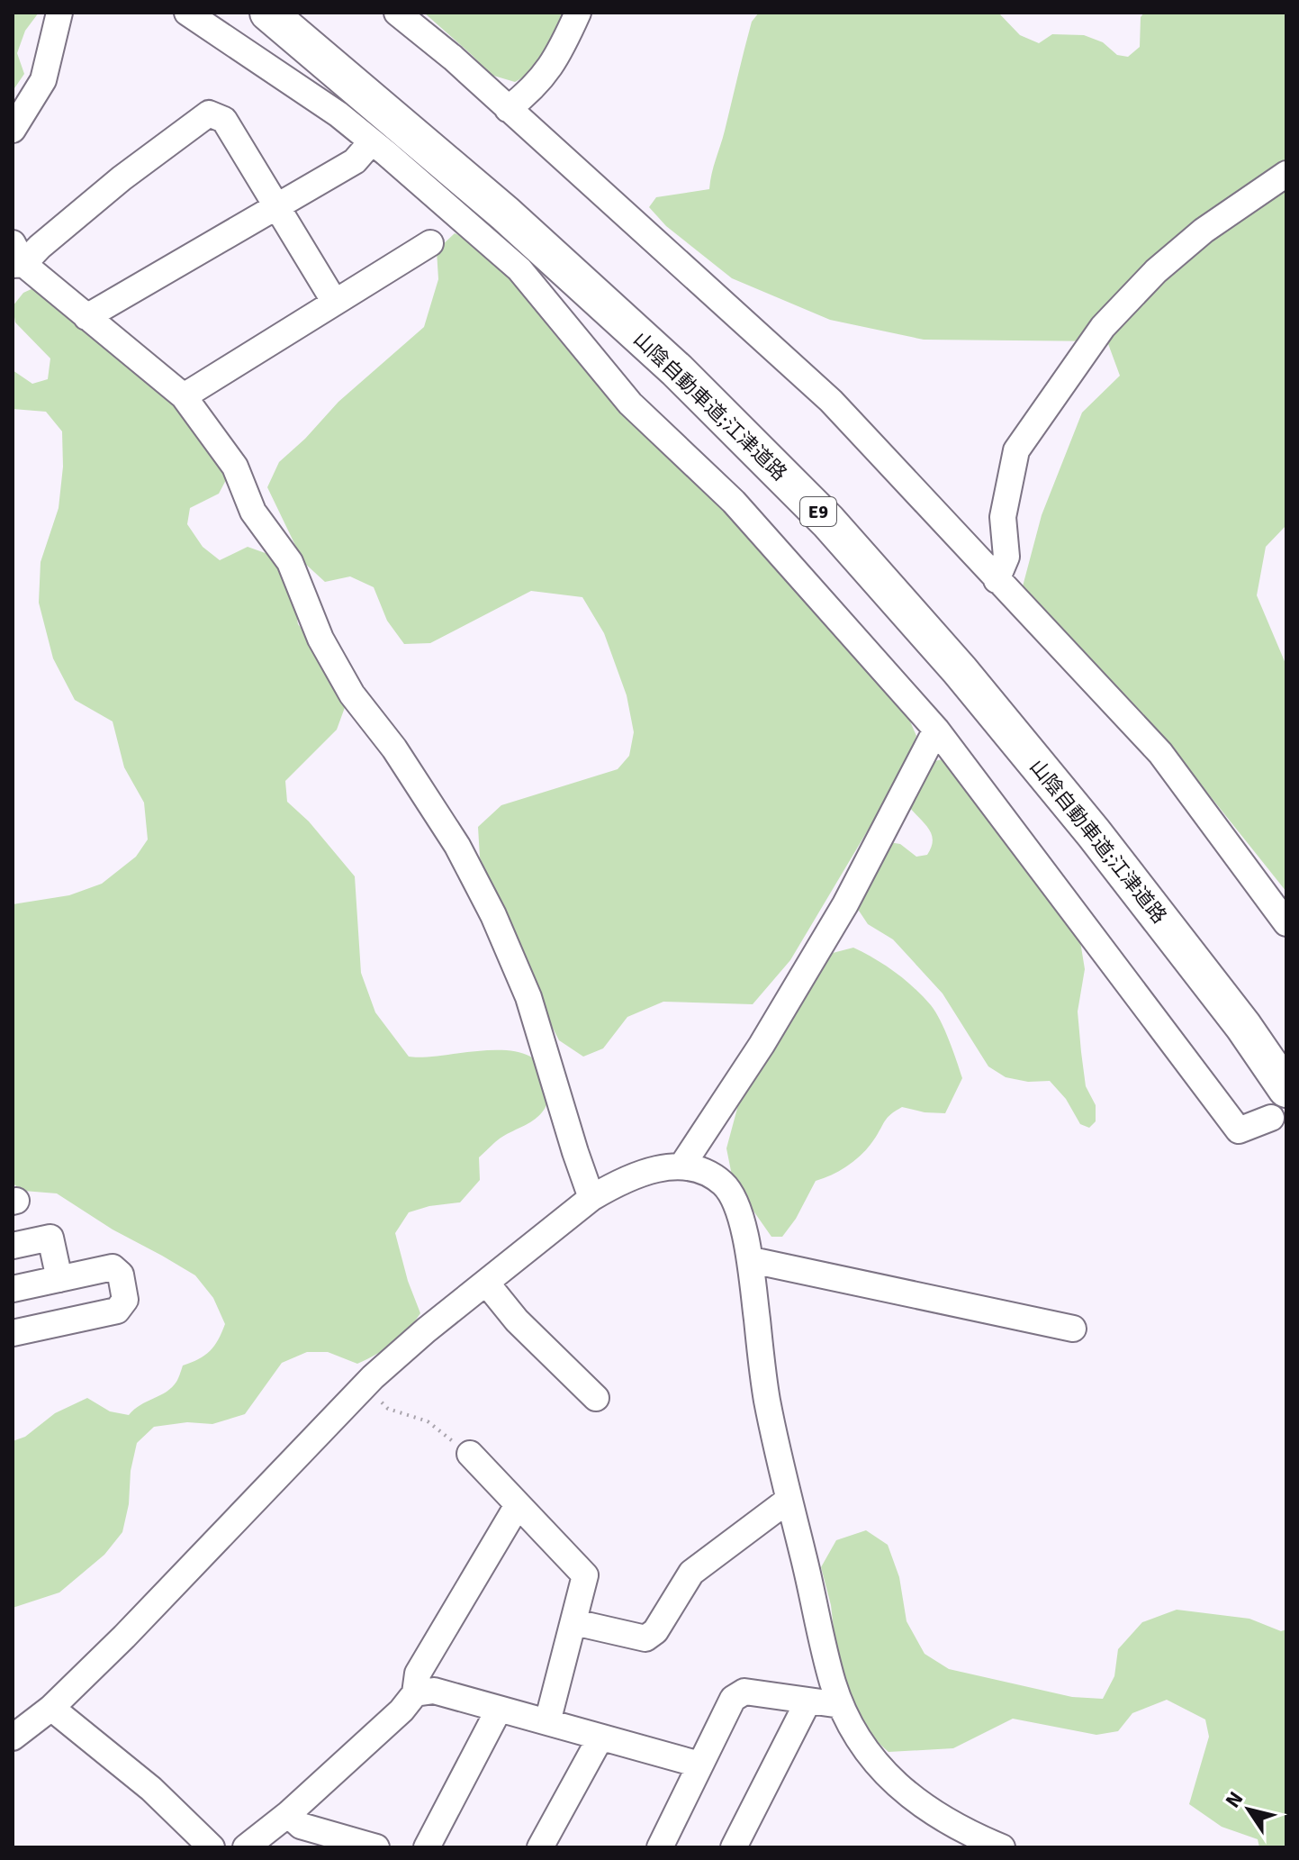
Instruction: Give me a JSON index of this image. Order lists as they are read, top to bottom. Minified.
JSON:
{"streets":{"highway":["山陰自動車道;江津道路","E9"]},"north":"top left"}
